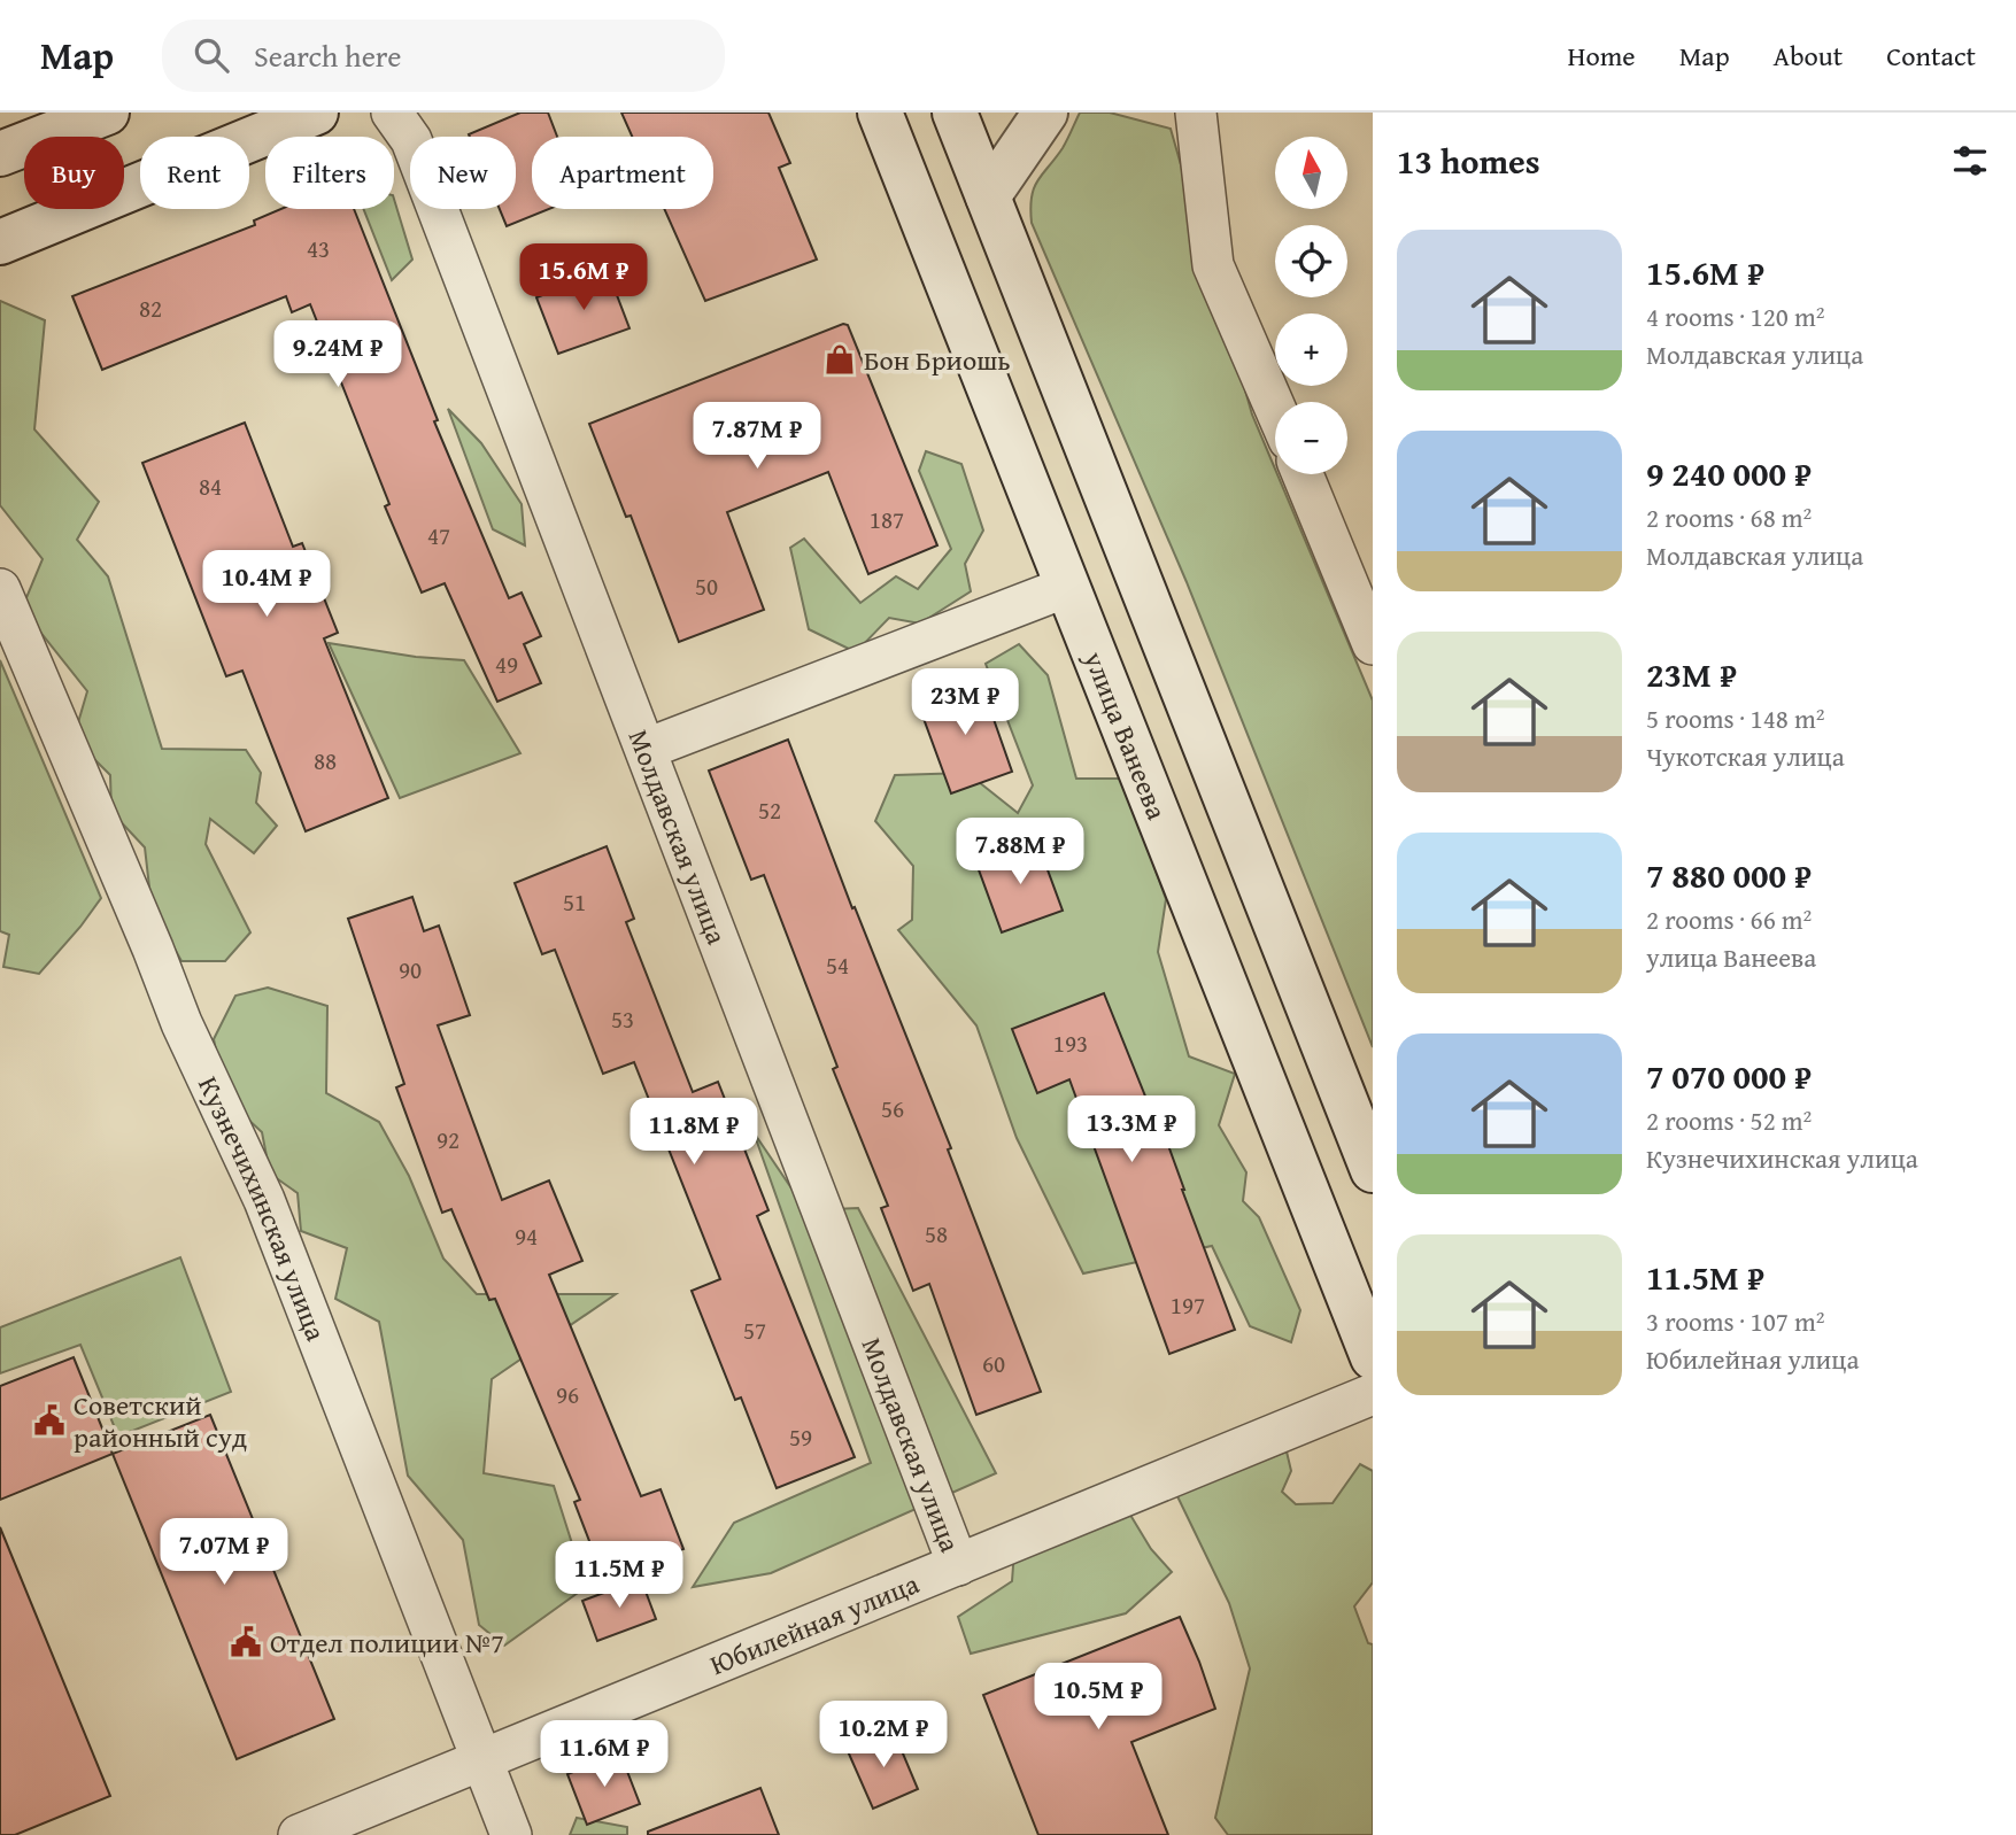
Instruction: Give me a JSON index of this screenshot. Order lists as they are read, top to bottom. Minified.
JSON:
{"streets":{"main road":["улица Ванеева"],"street":["Молдавская улица","Кузнечихинская улица","Юбилейная улица"]},"crossings":[["Молдавская улица","Юбилейная улица"],["Кузнечихинская улица","Юбилейная улица"]],"places":{"shop":["Бон Бриошь"],"public building":["Советский районный суд","Отдел полиции №7"]},"house_numbers":["43","82","84","187","47","50","49","88","52","51","54","90","53","193","56","92","58","94","197","57","60","96","59"],"north":"top","page":{"header":"Map","search":"Search here","nav":["Home","Map","About","Contact"],"heading":"13 homes","map_buttons":["+","−"],"chip":["Buy","Rent","Filters","New","Apartment"],"list":[{"name":"15.6M ₽","note":"4 rooms · 120 m² · Молдавская улица"},{"name":"9 240 000 ₽","note":"2 rooms · 68 m² · Молдавская улица"},{"name":"23M ₽","note":"5 rooms · 148 m² · Чукотская улица"},{"name":"7 880 000 ₽","note":"2 rooms · 66 m² · улица Ванеева"},{"name":"7 070 000 ₽","note":"2 rooms · 52 m² · Кузнечихинская улица"},{"name":"11.5M ₽","note":"3 rooms · 107 m² · Юбилейная улица"}],"price":["15.6M ₽","9.24M ₽","7.87M ₽","10.4M ₽","23M ₽","7.88M ₽","13.3M ₽","11.8M ₽","7.07M ₽","11.5M ₽","10.5M ₽","10.2M ₽","11.6M ₽"]}}
